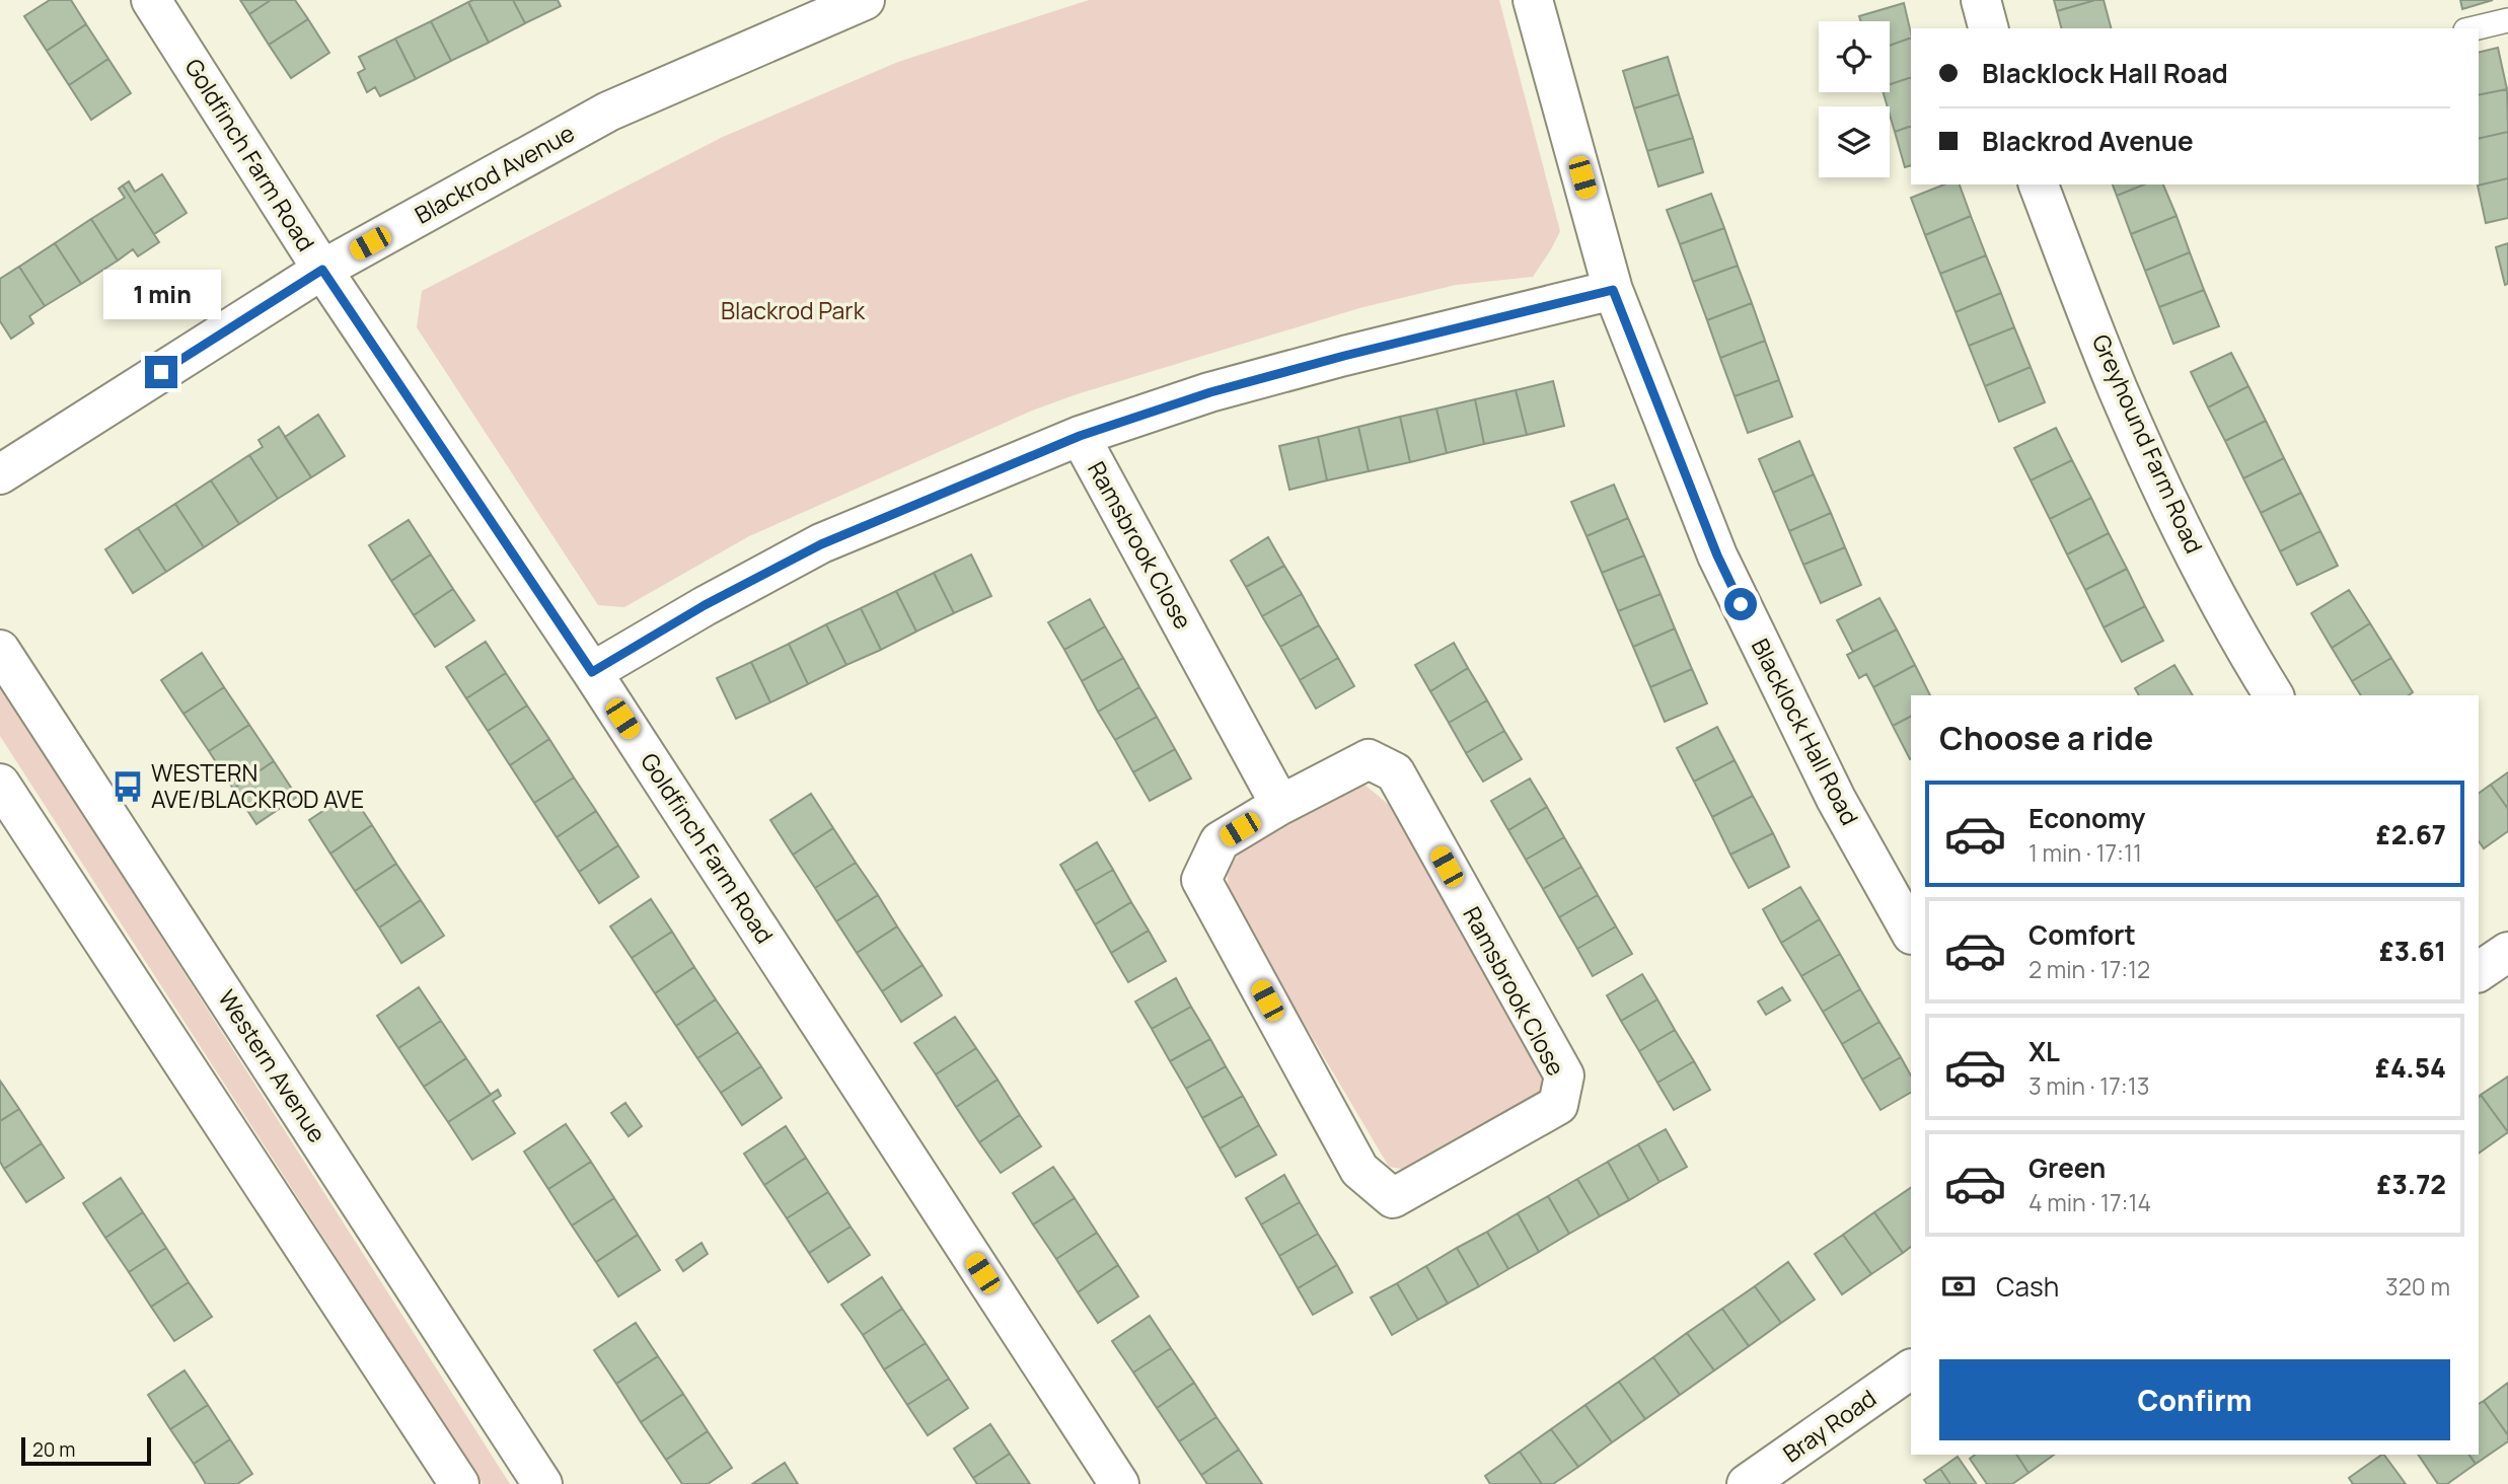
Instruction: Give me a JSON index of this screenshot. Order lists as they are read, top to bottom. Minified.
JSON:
{"streets":{"street":["Goldfinch Farm Road","Blackrod Avenue","Greyhound Farm Road","Ramsbrook Close","Blacklock Hall Road","Western Avenue","Bray Road"]},"crossings":[["Goldfinch Farm Road","Blackrod Avenue"]],"parks":["Blackrod Park"],"places":{"bus stop":["WESTERN AVE/BLACKROD AVE"]},"scale_bar":"20 m","page":{"banner":["Blacklock Hall Road","Blackrod Avenue"],"bubble":"1 min","heading":"Choose a ride","list":[{"name":"Economy","note":"1 min · 17:11","value":"£2.67"},{"name":"Comfort","note":"2 min · 17:12","value":"£3.61"},{"name":"XL","note":"3 min · 17:13","value":"£4.54"},{"name":"Green","note":"4 min · 17:14","value":"£3.72"}],"pay":["Cash","320 m"],"buttons":"Confirm","scale":"20 m"}}
